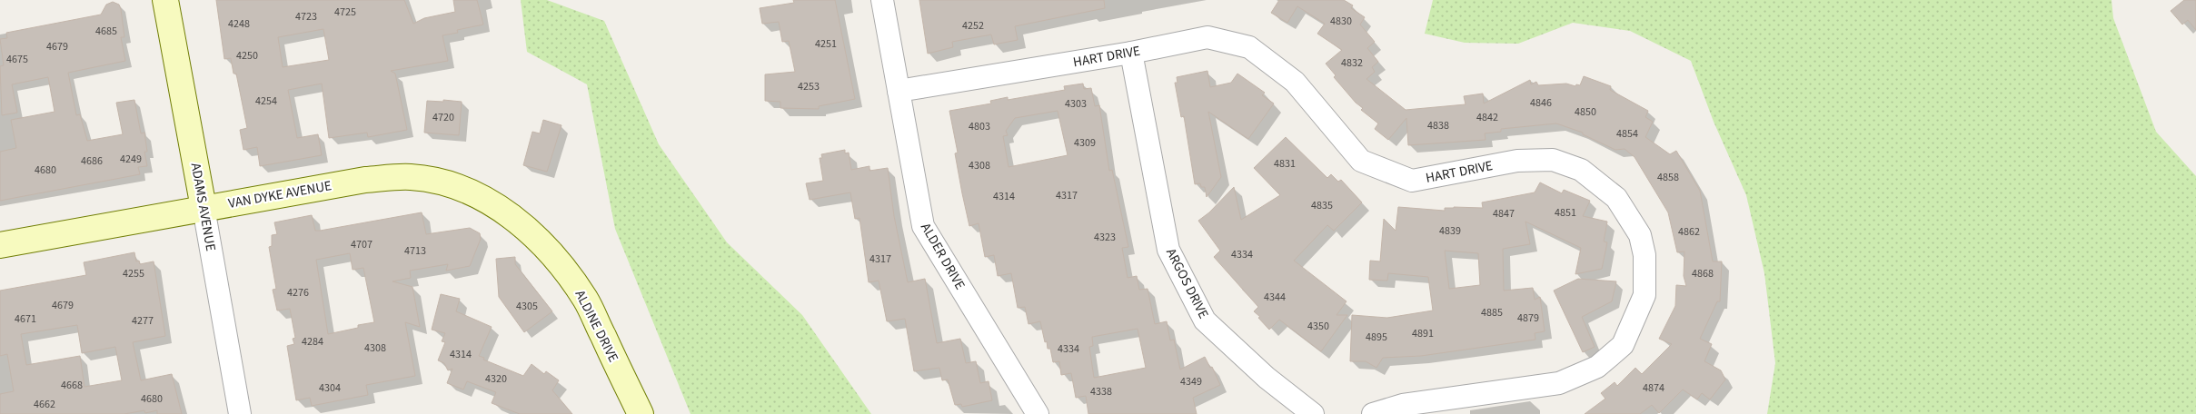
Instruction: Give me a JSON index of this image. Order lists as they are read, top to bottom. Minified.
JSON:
{"streets":{"main road":["VAN DYKE AVENUE","ADAMS AVENUE","ALDINE DRIVE"],"street":["HART DRIVE","ALDER DRIVE","ARGOS DRIVE"]},"crossings":[["HART DRIVE","ALDER DRIVE"],["HART DRIVE","ARGOS DRIVE"],["VAN DYKE AVENUE","ADAMS AVENUE"],["VAN DYKE AVENUE","ALDINE DRIVE"]],"house_numbers":["4725","4723","4830","4248","4252","4685","4251","4679","4250","4675","4832","4253","4254","4846","4303","4850","4720","4842","4838","4803","4854","4309","4249","4686","4831","4308","4680","4858","4317","4314","4835","4851","4847","4839","4862","4323","4707","4713","4334","4317","4255","4868","4276","4344","4679","4305","4885","4879","4671","4277","4350","4891","4895","4284","4308","4334","4314","4320","4349","4668","4304","4874","4338","4680","4662"]}
